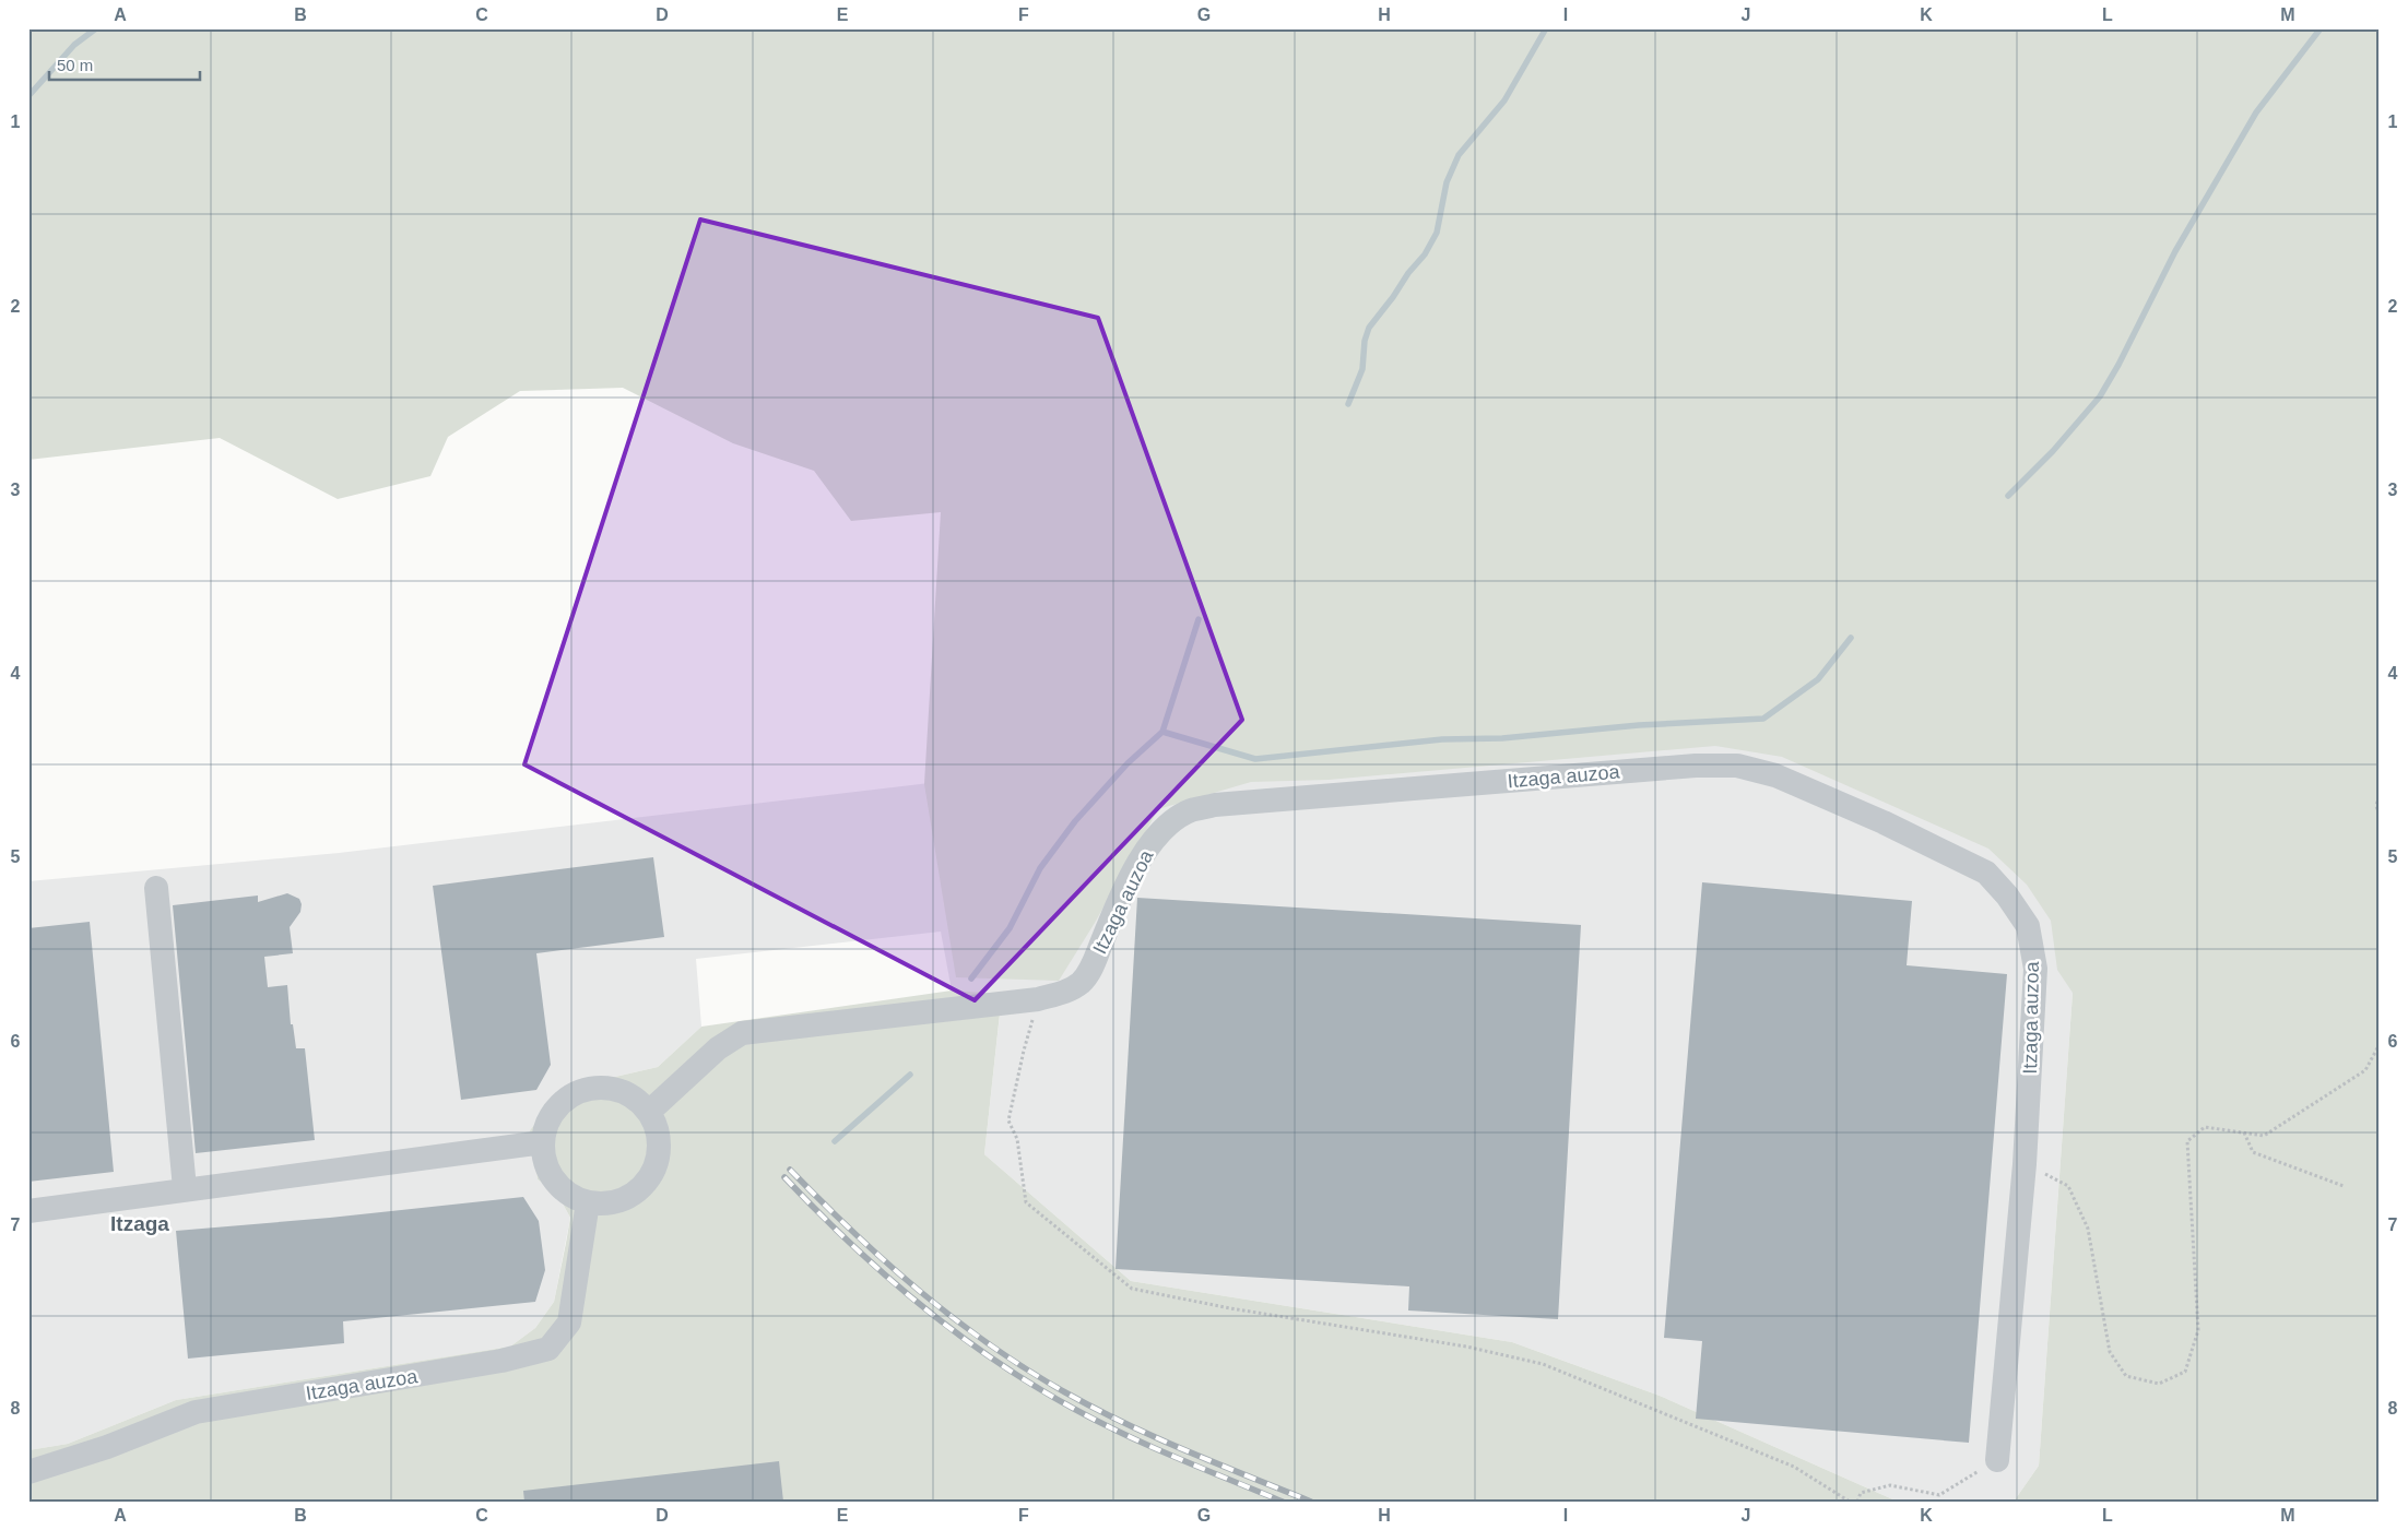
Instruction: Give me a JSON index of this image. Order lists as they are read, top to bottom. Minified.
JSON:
{"streets":{"street":["Itzaga auzoa"]},"districts":["Itzaga"],"scale_bar":"50 m","grid":{"columns":["A","B","C","D","E","F","G","H","I","J","K","L","M"],"rows":["1","2","3","4","5","6","7","8"]}}
